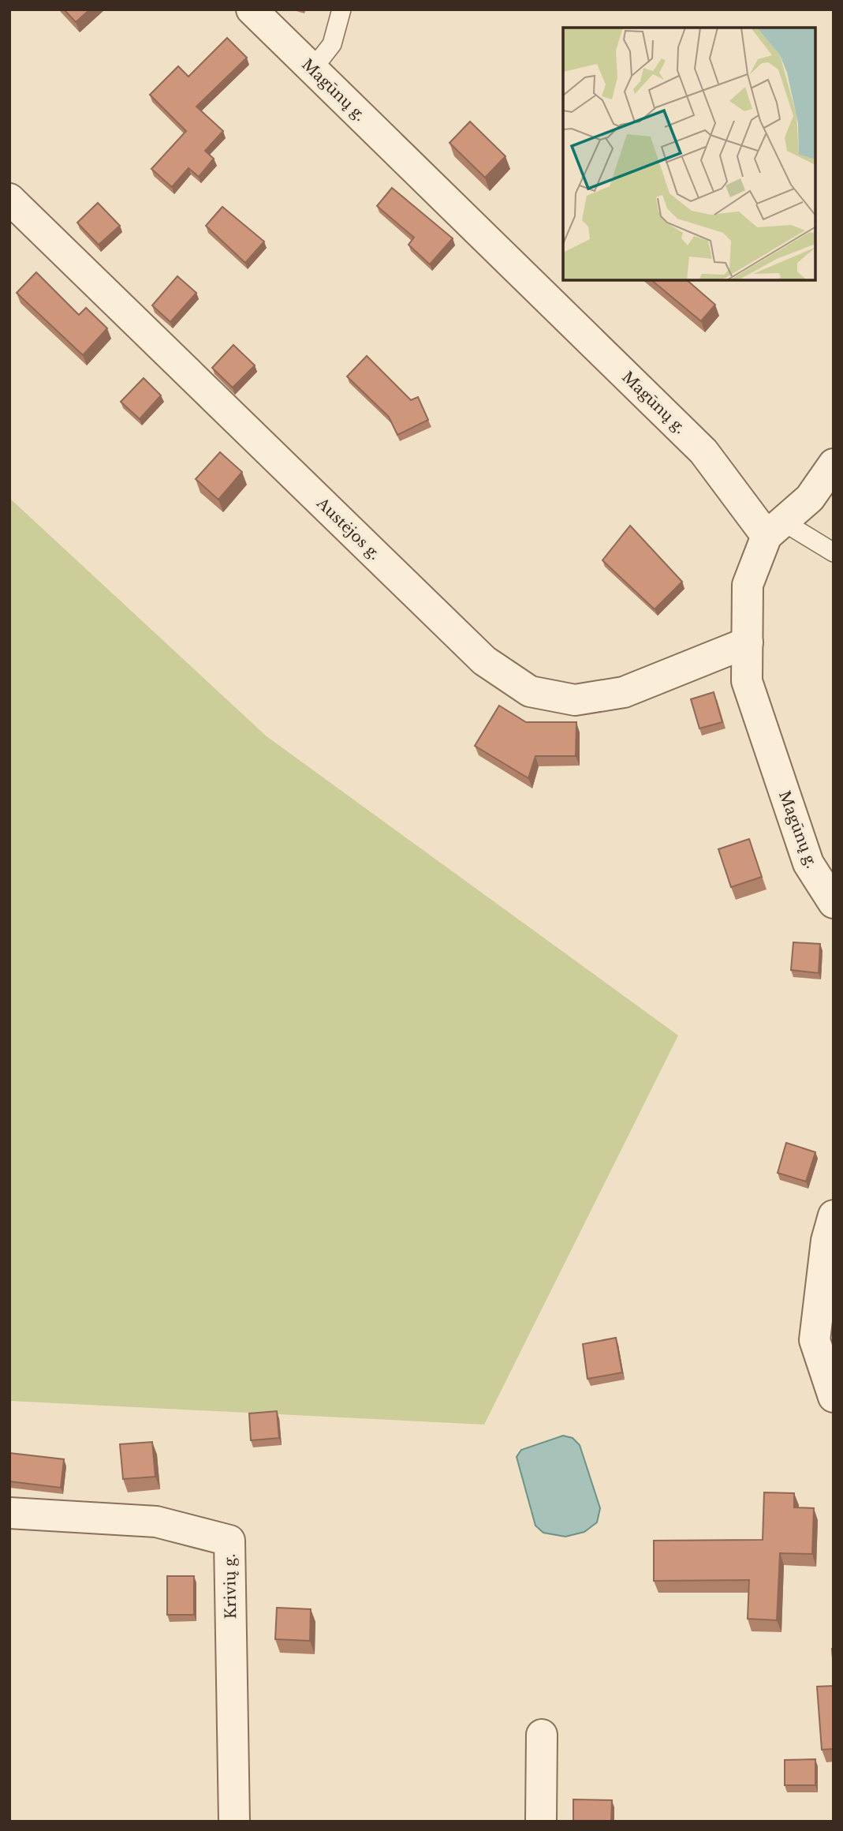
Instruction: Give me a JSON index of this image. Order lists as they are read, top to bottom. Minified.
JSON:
{"streets":{"street":["Magūnų g.","Austėjos g.","Krivių g."]},"crossings":[["Magūnų g.","Austėjos g."]]}
